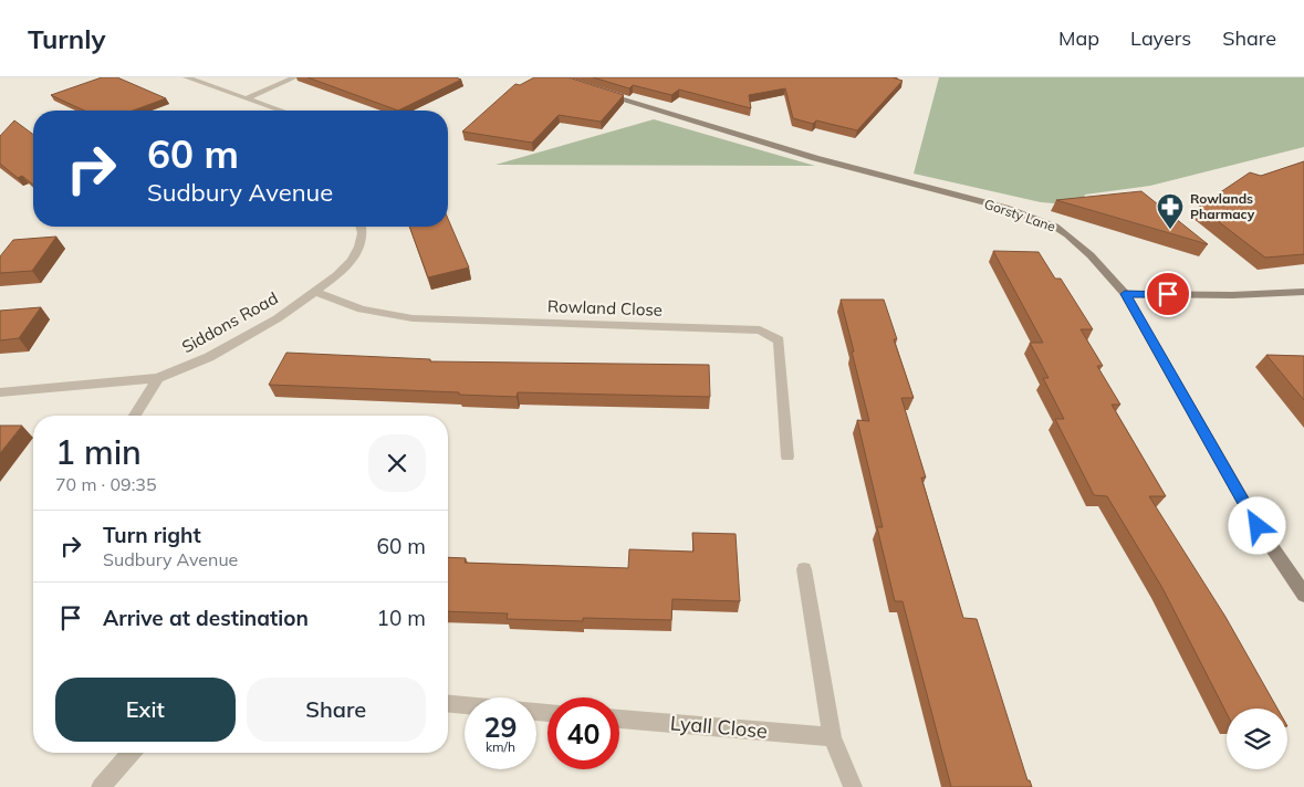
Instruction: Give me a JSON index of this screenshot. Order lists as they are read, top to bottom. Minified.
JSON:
{"streets":{"street":["Gorsty Lane","Rowland Close","Siddons Road","Lyall Close"]},"crossings":[["Rowland Close","Siddons Road"]],"places":{"pharmacy":["Rowlands Pharmacy"]},"page":{"header":"Turnly","nav":["Map","Layers","Share"],"turn":["60 m","Sudbury Avenue"],"heading":["1 min","70 m · 09:35"],"list":[{"name":"Turn right","note":"Sudbury Avenue","value":"60 m"},{"name":"Arrive at destination","value":"10 m"}],"buttons":["Exit","Share"],"speed":"29 km/h","limit":"40"}}
